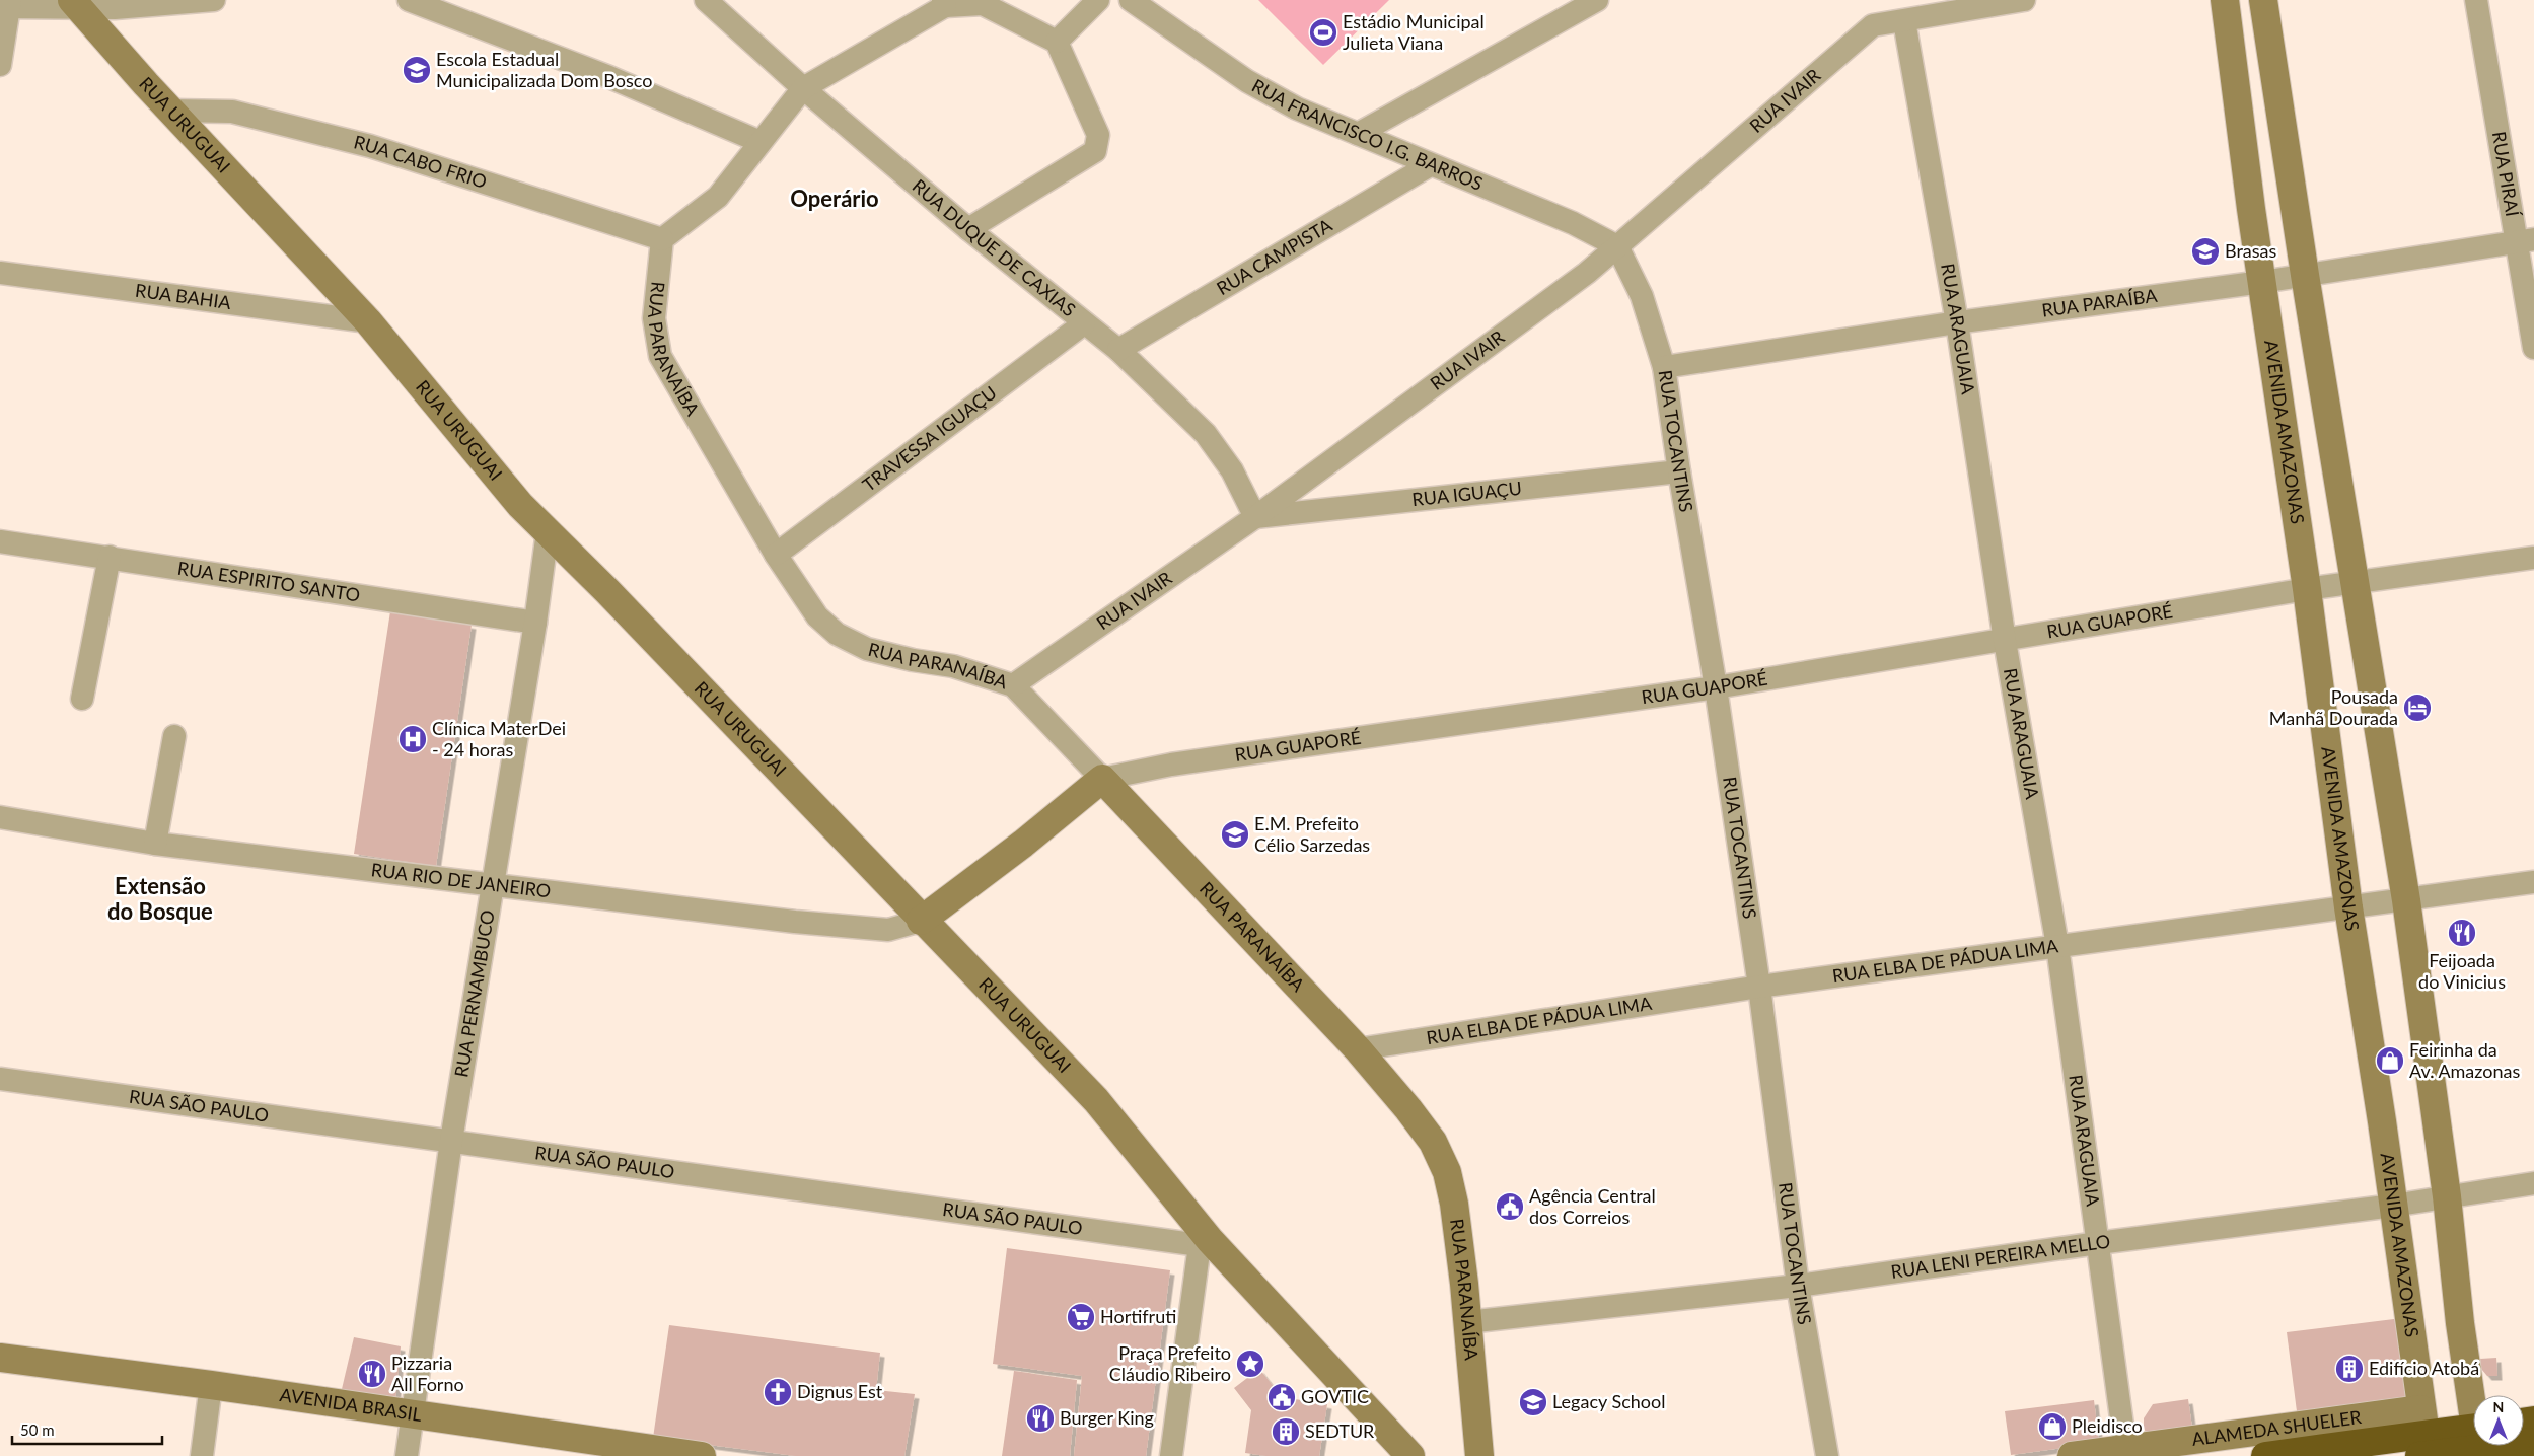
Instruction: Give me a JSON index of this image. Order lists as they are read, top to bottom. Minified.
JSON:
{"streets":{"street":["RUA IVAIR","RUA URUGUAI","RUA FRANCISCO I.G. BARROS","RUA CABO FRIO","RUA PIRAÍ","RUA DUQUE DE CAXIAS","RUA CAMPISTA","RUA BAHIA","RUA PARAÍBA","RUA ARAGUAIA","RUA PARANAÍBA","AVENIDA AMAZONAS","TRAVESSA IGUAÇU","RUA TOCANTINS","RUA IGUAÇU","RUA ESPIRITO SANTO","RUA GUAPORÉ","RUA RIO DE JANEIRO","RUA ELBA DE PÁDUA LIMA","RUA PERNAMBUCO","RUA SÃO PAULO","RUA LENI PEREIRA MELLO","AVENIDA BRASIL","ALAMEDA SHUELER"]},"crossings":[["RUA IVAIR","RUA FRANCISCO I.G. BARROS"],["RUA IVAIR","RUA DUQUE DE CAXIAS"],["RUA IVAIR","RUA ARAGUAIA"],["RUA IVAIR","RUA PARANAÍBA"],["RUA IVAIR","RUA TOCANTINS"],["RUA IVAIR","RUA IGUAÇU"],["RUA URUGUAI","RUA CABO FRIO"],["RUA URUGUAI","RUA BAHIA"],["RUA URUGUAI","RUA GUAPORÉ"],["RUA URUGUAI","RUA RIO DE JANEIRO"],["RUA URUGUAI","RUA PERNAMBUCO"],["RUA URUGUAI","RUA SÃO PAULO"],["RUA FRANCISCO I.G. BARROS","RUA CAMPISTA"],["RUA FRANCISCO I.G. BARROS","RUA TOCANTINS"],["RUA CABO FRIO","RUA PARANAÍBA"],["RUA PIRAÍ","RUA PARAÍBA"],["RUA DUQUE DE CAXIAS","RUA CAMPISTA"],["RUA DUQUE DE CAXIAS","TRAVESSA IGUAÇU"],["RUA DUQUE DE CAXIAS","RUA IGUAÇU"],["RUA PARAÍBA","RUA ARAGUAIA"],["RUA PARAÍBA","AVENIDA AMAZONAS"],["RUA PARAÍBA","RUA TOCANTINS"],["RUA ARAGUAIA","RUA GUAPORÉ"],["RUA ARAGUAIA","RUA ELBA DE PÁDUA LIMA"],["RUA ARAGUAIA","RUA LENI PEREIRA MELLO"],["RUA ARAGUAIA","ALAMEDA SHUELER"],["RUA PARANAÍBA","TRAVESSA IGUAÇU"],["RUA PARANAÍBA","RUA GUAPORÉ"],["RUA PARANAÍBA","RUA ELBA DE PÁDUA LIMA"],["RUA PARANAÍBA","RUA LENI PEREIRA MELLO"],["AVENIDA AMAZONAS","RUA GUAPORÉ"],["AVENIDA AMAZONAS","RUA ELBA DE PÁDUA LIMA"],["AVENIDA AMAZONAS","RUA LENI PEREIRA MELLO"],["AVENIDA AMAZONAS","ALAMEDA SHUELER"],["RUA TOCANTINS","RUA IGUAÇU"],["RUA TOCANTINS","RUA GUAPORÉ"],["RUA TOCANTINS","RUA ELBA DE PÁDUA LIMA"],["RUA TOCANTINS","RUA LENI PEREIRA MELLO"],["RUA ESPIRITO SANTO","RUA PERNAMBUCO"],["RUA GUAPORÉ","RUA RIO DE JANEIRO"],["RUA RIO DE JANEIRO","RUA PERNAMBUCO"],["RUA PERNAMBUCO","RUA SÃO PAULO"],["RUA PERNAMBUCO","AVENIDA BRASIL"]],"districts":["Operário","Extensão do Bosque"],"places":{"sports":["Estádio Municipal Julieta Viana"],"school or university":["Escola Estadual Municipalizada Dom Bosco","Brasas","E.M. Prefeito Célio Sarzedas","Legacy School"],"hotel":["Pousada Manhã Dourada"],"hospital":["Clínica MaterDei - 24 horas"],"restaurant":["Feijoada do Vinicius","Pizzaria All Forno","Burger King"],"shop":["Feirinha da Av. Amazonas","Pleidisco"],"public building":["Agência Central dos Correios","GOVTIC"],"supermarket":["Hortifruti"],"place":["Praça Prefeito Cláudio Ribeiro"],"building":["Edifício Atobá","SEDTUR"],"church":["Dignus Est"]},"scale_bar":"50 m","north":"top"}
